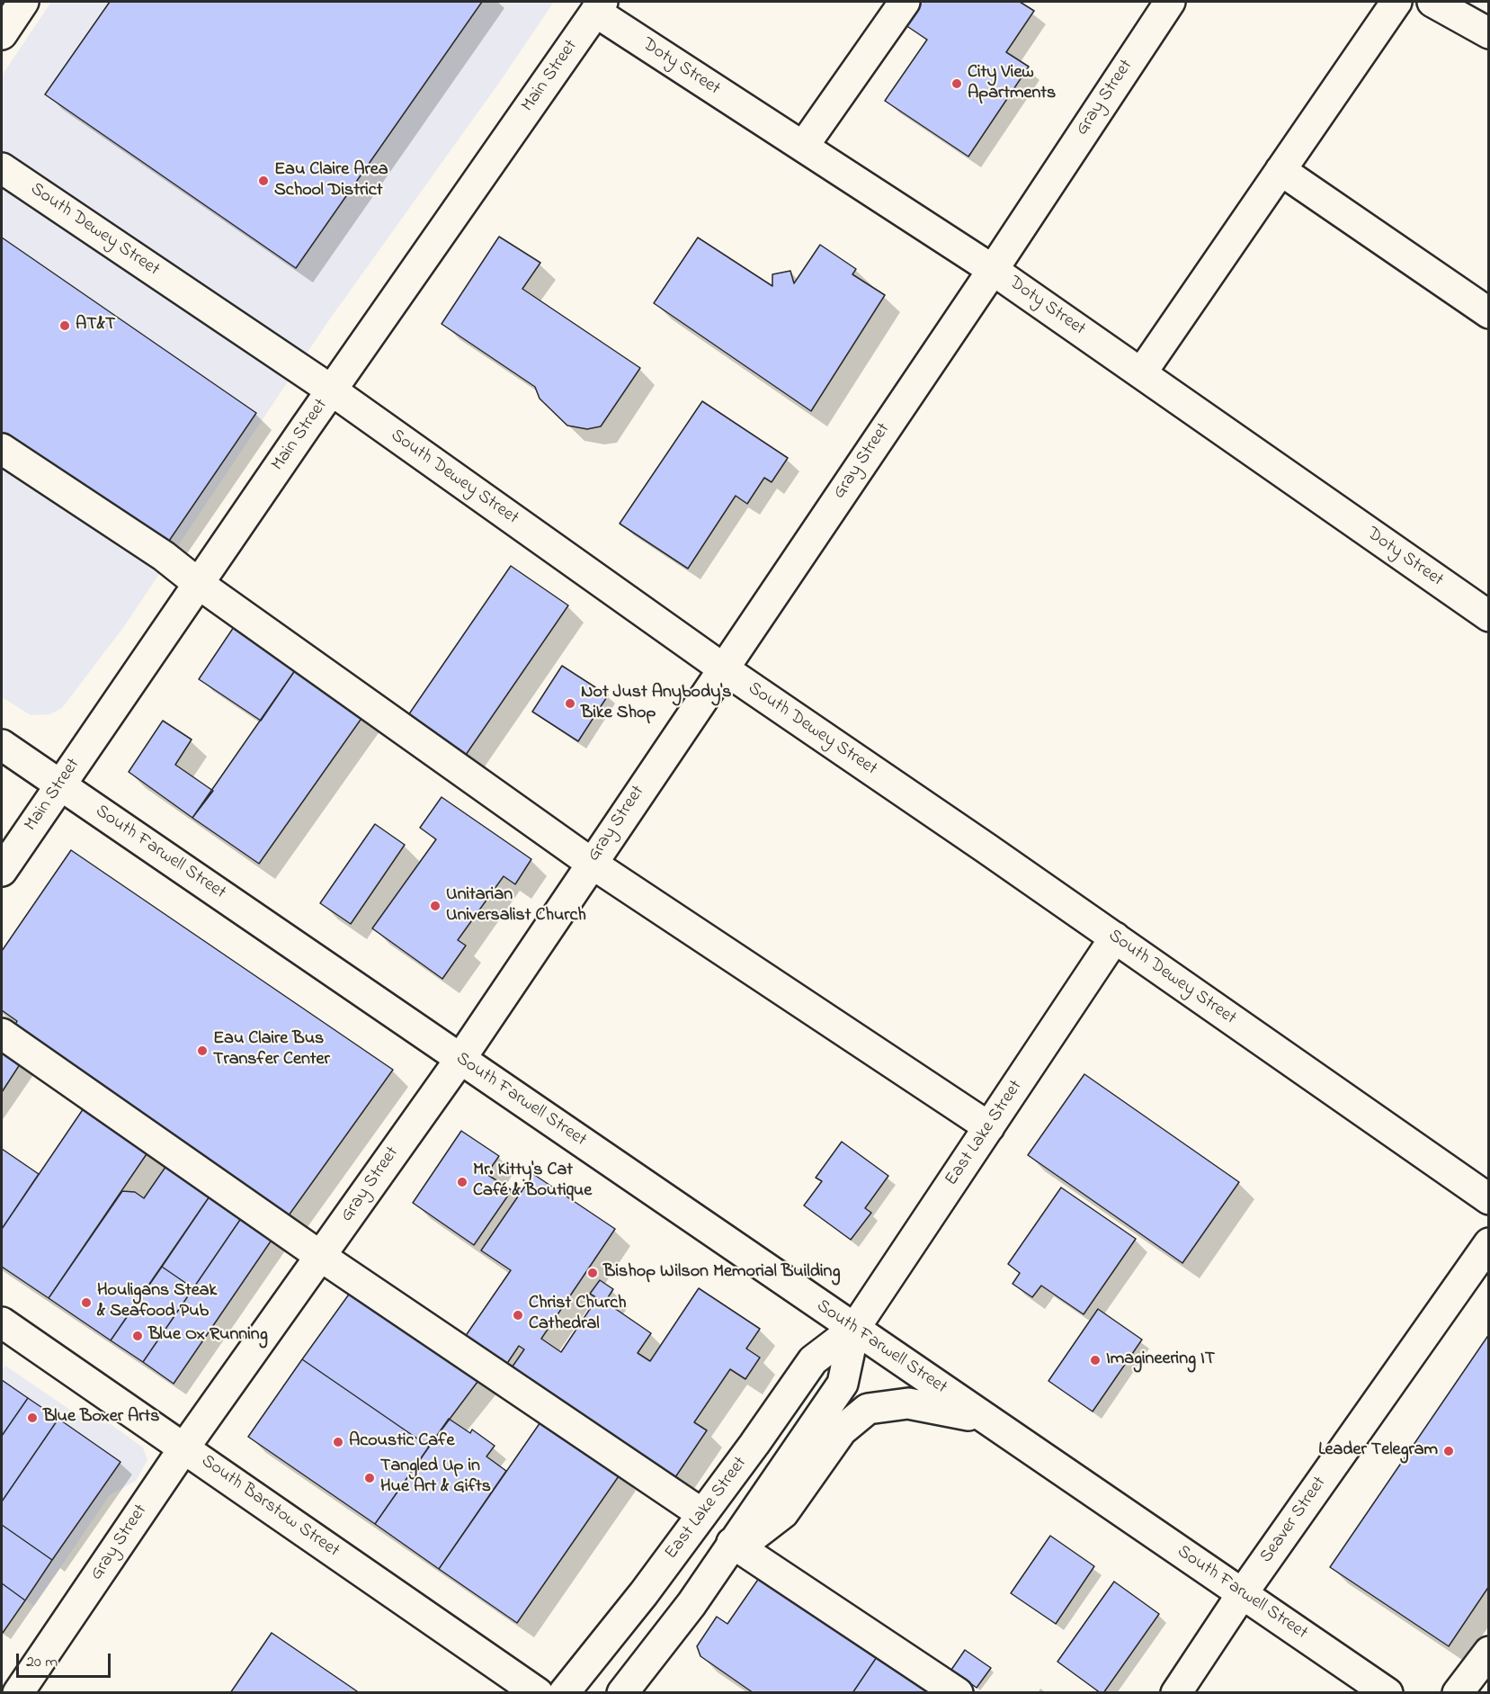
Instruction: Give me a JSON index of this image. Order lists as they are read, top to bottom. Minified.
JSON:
{"streets":{"street":["Doty Street","Main Street","Gray Street","South Dewey Street","South Farwell Street","East Lake Street","South Barstow Street","Seaver Street"]},"crossings":[["Doty Street","Main Street"],["Doty Street","Gray Street"],["Main Street","South Dewey Street"],["Main Street","South Farwell Street"],["Gray Street","South Dewey Street"],["Gray Street","South Farwell Street"],["Gray Street","South Barstow Street"],["South Dewey Street","East Lake Street"],["South Farwell Street","East Lake Street"],["South Farwell Street","Seaver Street"]],"places":["City View Apartments","Eau Claire Area School District","AT&T","Not Just Anybody's Bike Shop","Unitarian Universalist Church","Eau Claire Bus Transfer Center","Mr. Kitty's Cat Café & Boutique","Bishop Wilson Memorial Building","Houligans Steak & Seafood Pub","Christ Church Cathedral","Blue Ox Running","Imagineering IT","Blue Boxer Arts","Acoustic Cafe","Leader Telegram","Tangled Up in Hue Art & Gifts"],"scale_bar":"20 m"}
